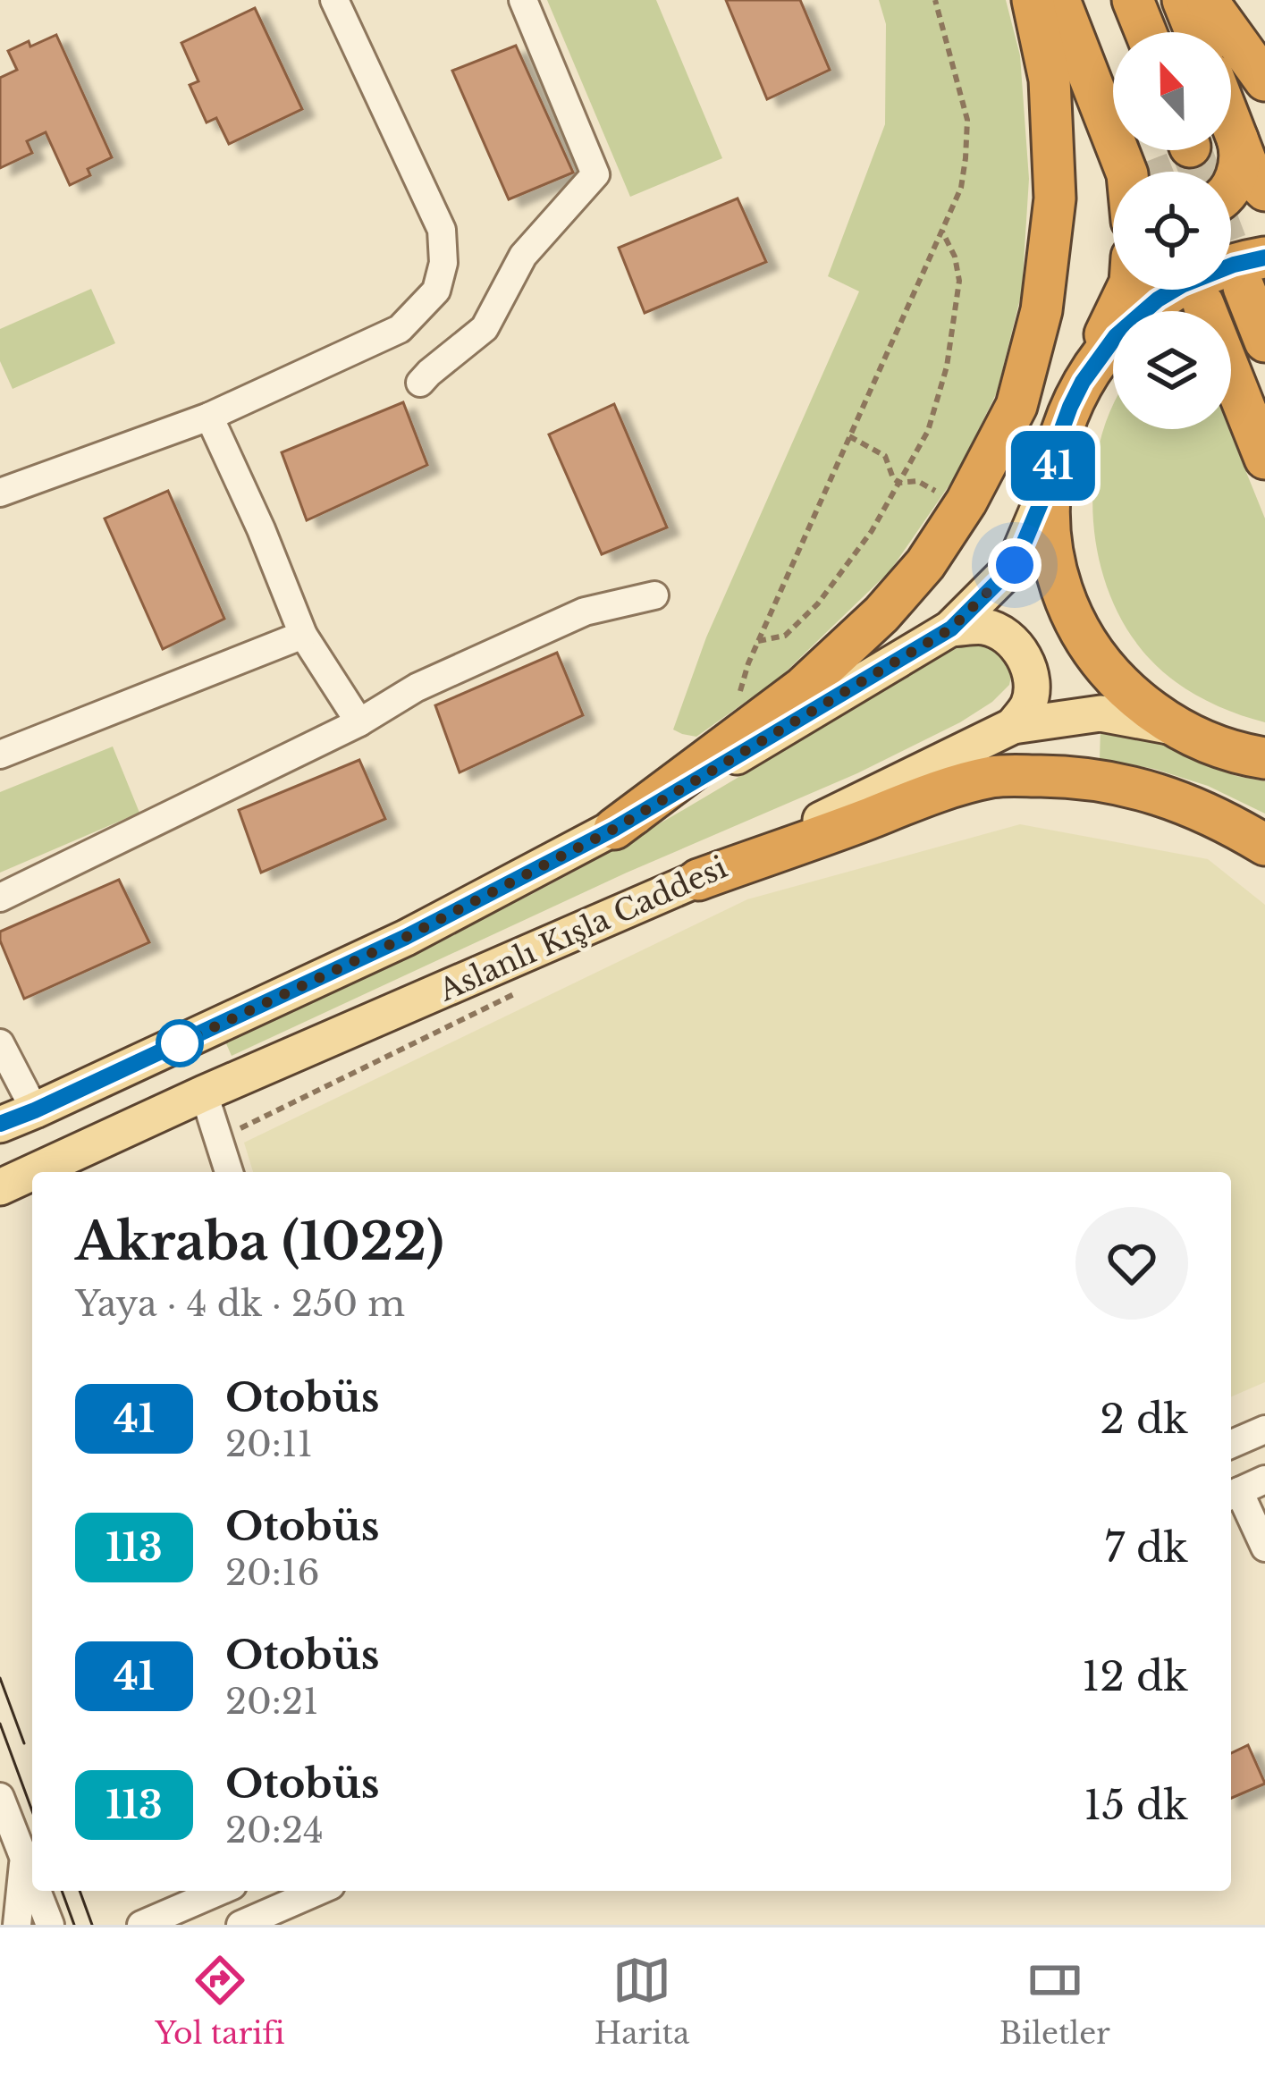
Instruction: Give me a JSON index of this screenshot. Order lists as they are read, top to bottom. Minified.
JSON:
{"streets":{"main road":["Aslanlı Kışla Caddesi"]},"lines":["bus line 41"],"north":"top","page":{"on_map":"41","heading":["Akraba (1022)","Yaya · 4 dk · 250 m"],"list":[{"mark":"41","name":"Otobüs","note":"20:11","value":"2 dk"},{"mark":"113","name":"Otobüs","note":"20:16","value":"7 dk"},{"mark":"41","name":"Otobüs","note":"20:21","value":"12 dk"},{"mark":"113","name":"Otobüs","note":"20:24","value":"15 dk"}],"tabs":["Yol tarifi","Harita","Biletler"]}}
